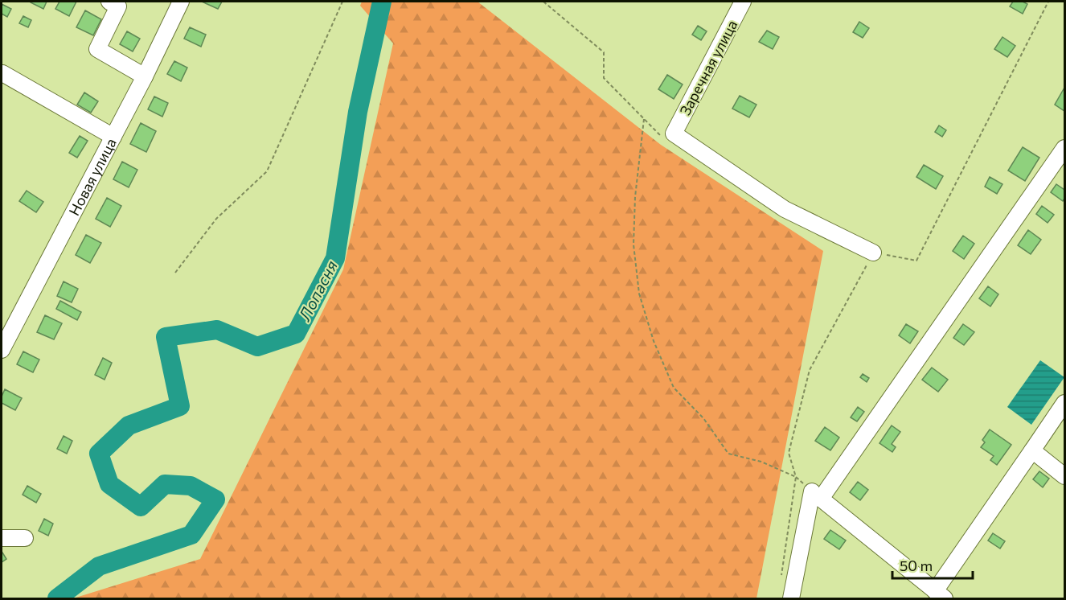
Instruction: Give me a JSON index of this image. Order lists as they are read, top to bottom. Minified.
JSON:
{"streets":{"street":["Заречная улица","Новая улица"]},"water":["Лопасня"],"scale_bar":"50 m"}
